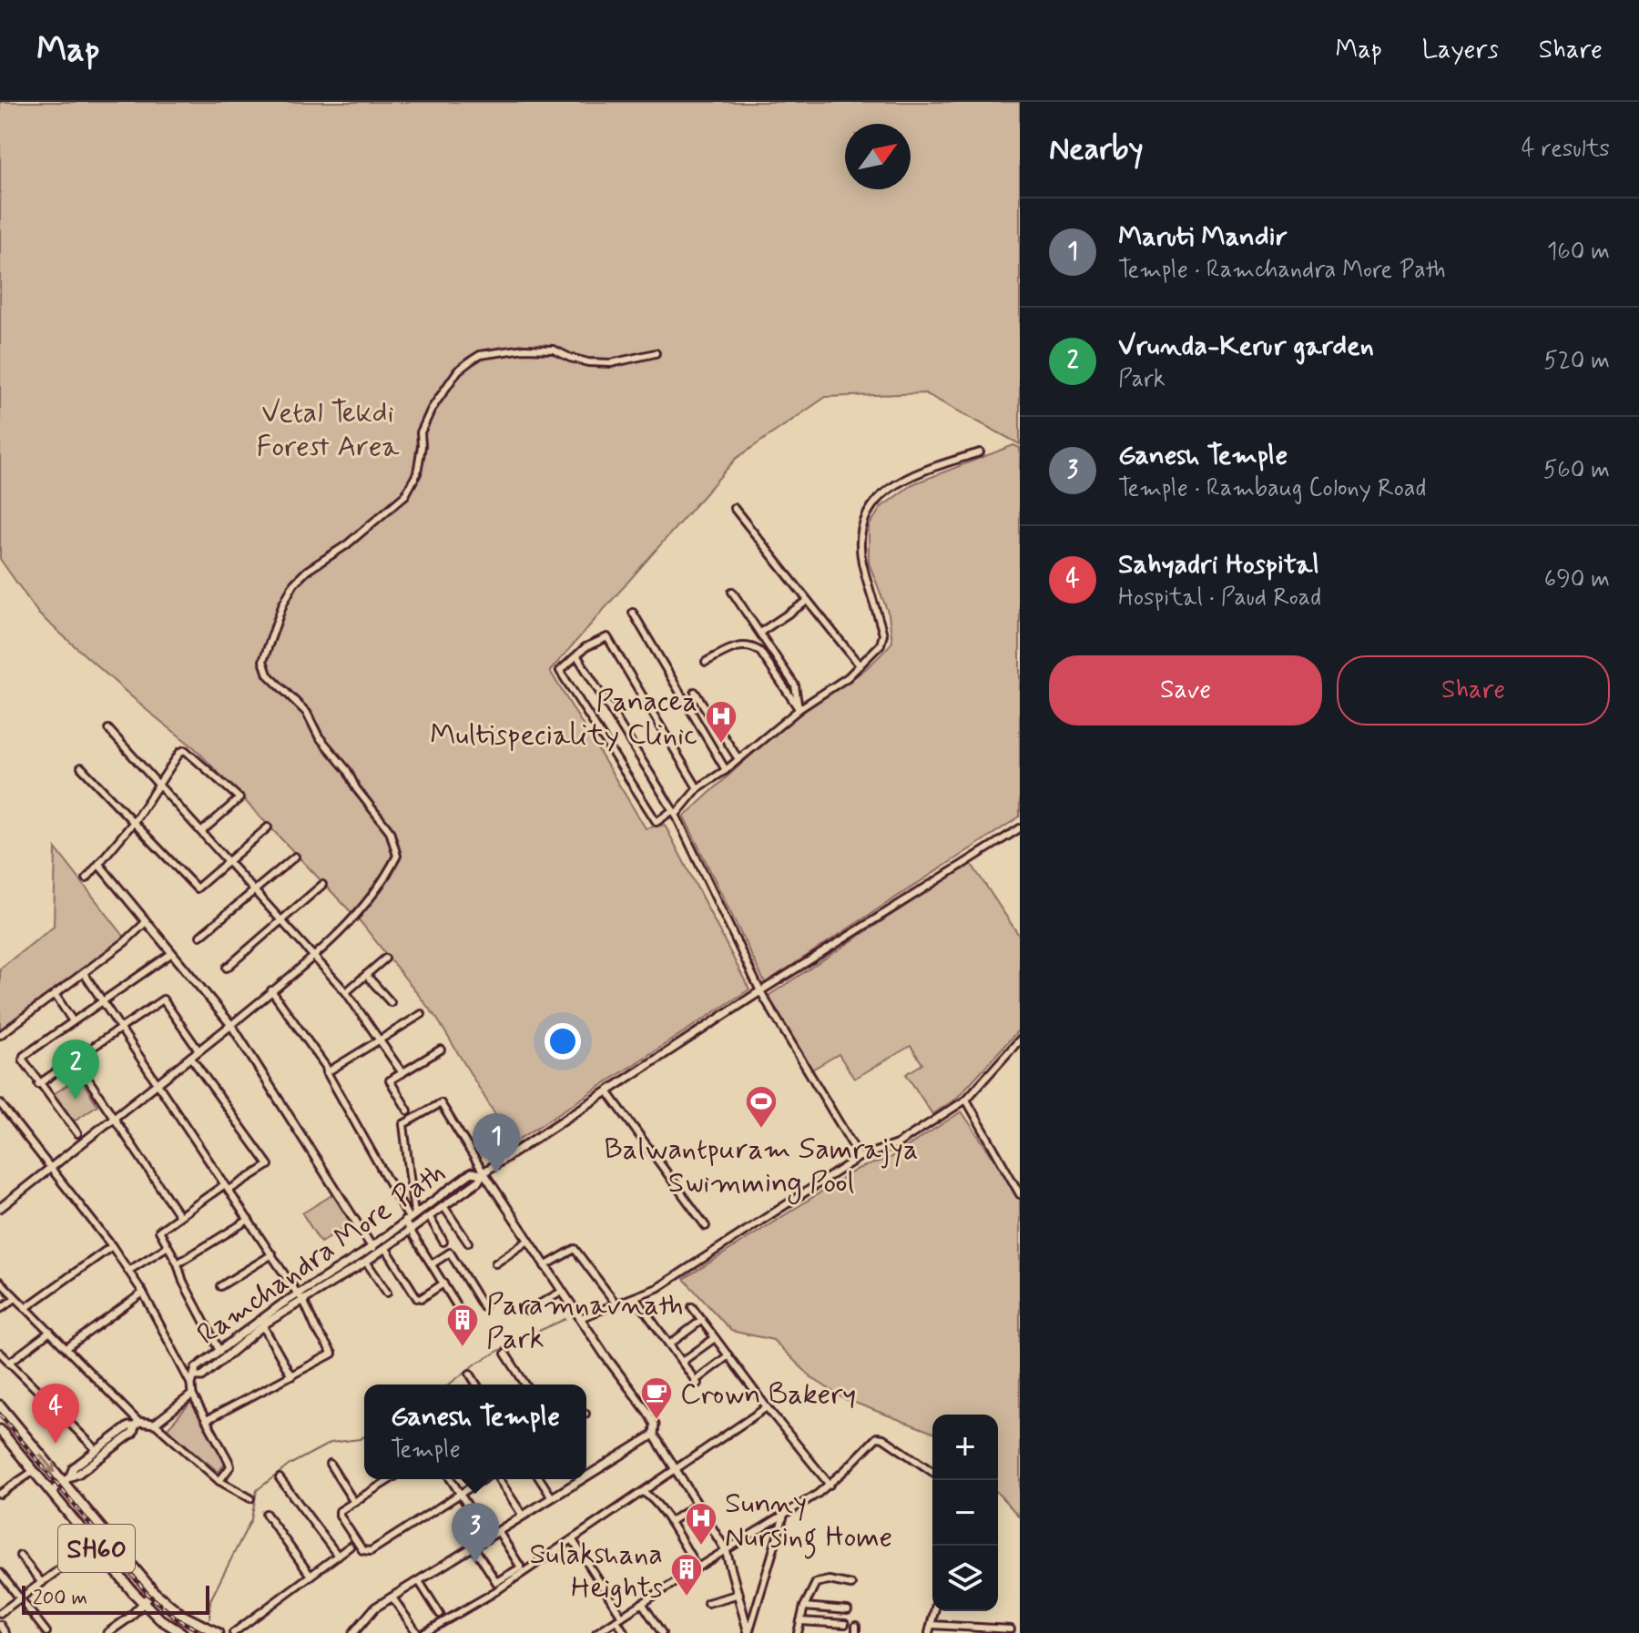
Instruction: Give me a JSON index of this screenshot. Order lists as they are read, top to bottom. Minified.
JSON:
{"streets":{"main road":["SH60"],"street":["Ramchandra More Path"]},"parks":["Vetal Tekdi Forest Area"],"places":{"hospital":["Panacea Multispeciality Clinic","Sunny Nursing Home"],"sports":["Balwantpuram Samrajya Swimming Pool"],"building":["Paramnavnath Park","Sulakshana Heights"],"cafe":["Crown Bakery"]},"scale_bar":"200 m","north":"top right","page":{"header":"Map","nav":["Map","Layers","Share"],"heading":["Nearby","4 results"],"list":[{"mark":"1","name":"Maruti Mandir","note":"Temple · Ramchandra More Path","value":"160 m"},{"mark":"2","name":"Vrunda-Kerur garden","note":"Park","value":"520 m"},{"mark":"3","name":"Ganesh Temple","note":"Temple · Rambaug Colony Road","value":"560 m"},{"mark":"4","name":"Sahyadri Hospital","note":"Hospital · Paud Road","value":"690 m"}],"buttons":["Save","Share"],"pins":["2","1","4","3"],"popup":["Ganesh Temple","Temple"],"map_buttons":["+","−"],"scale":"200 m"}}
